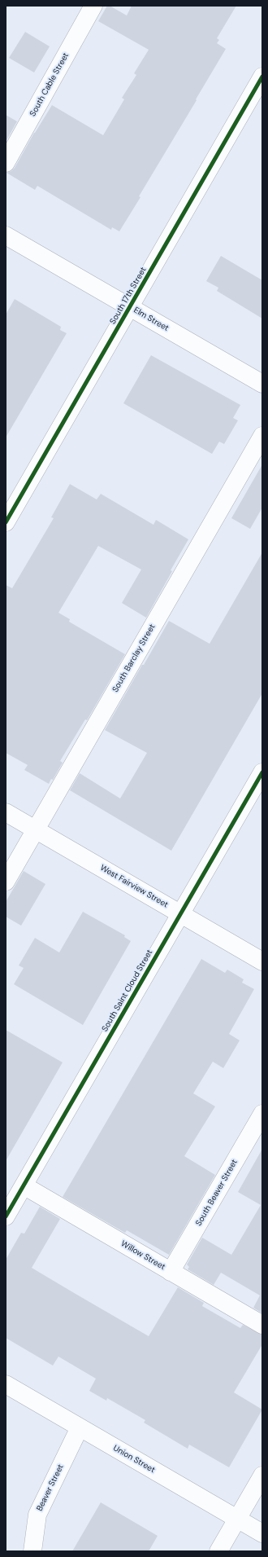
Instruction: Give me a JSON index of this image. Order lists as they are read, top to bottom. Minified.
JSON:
{"streets":{"street":["South Cable Street","South 17th Street","Elm Street","South Barclay Street","West Fairview Street","South Saint Cloud Street","South Beaver Street","Willow Street","Union Street","Beaver Street"]},"crossings":[["South 17th Street","Elm Street"],["South Barclay Street","West Fairview Street"],["West Fairview Street","South Saint Cloud Street"],["South Saint Cloud Street","Willow Street"],["South Beaver Street","Willow Street"],["Union Street","Beaver Street"]]}
